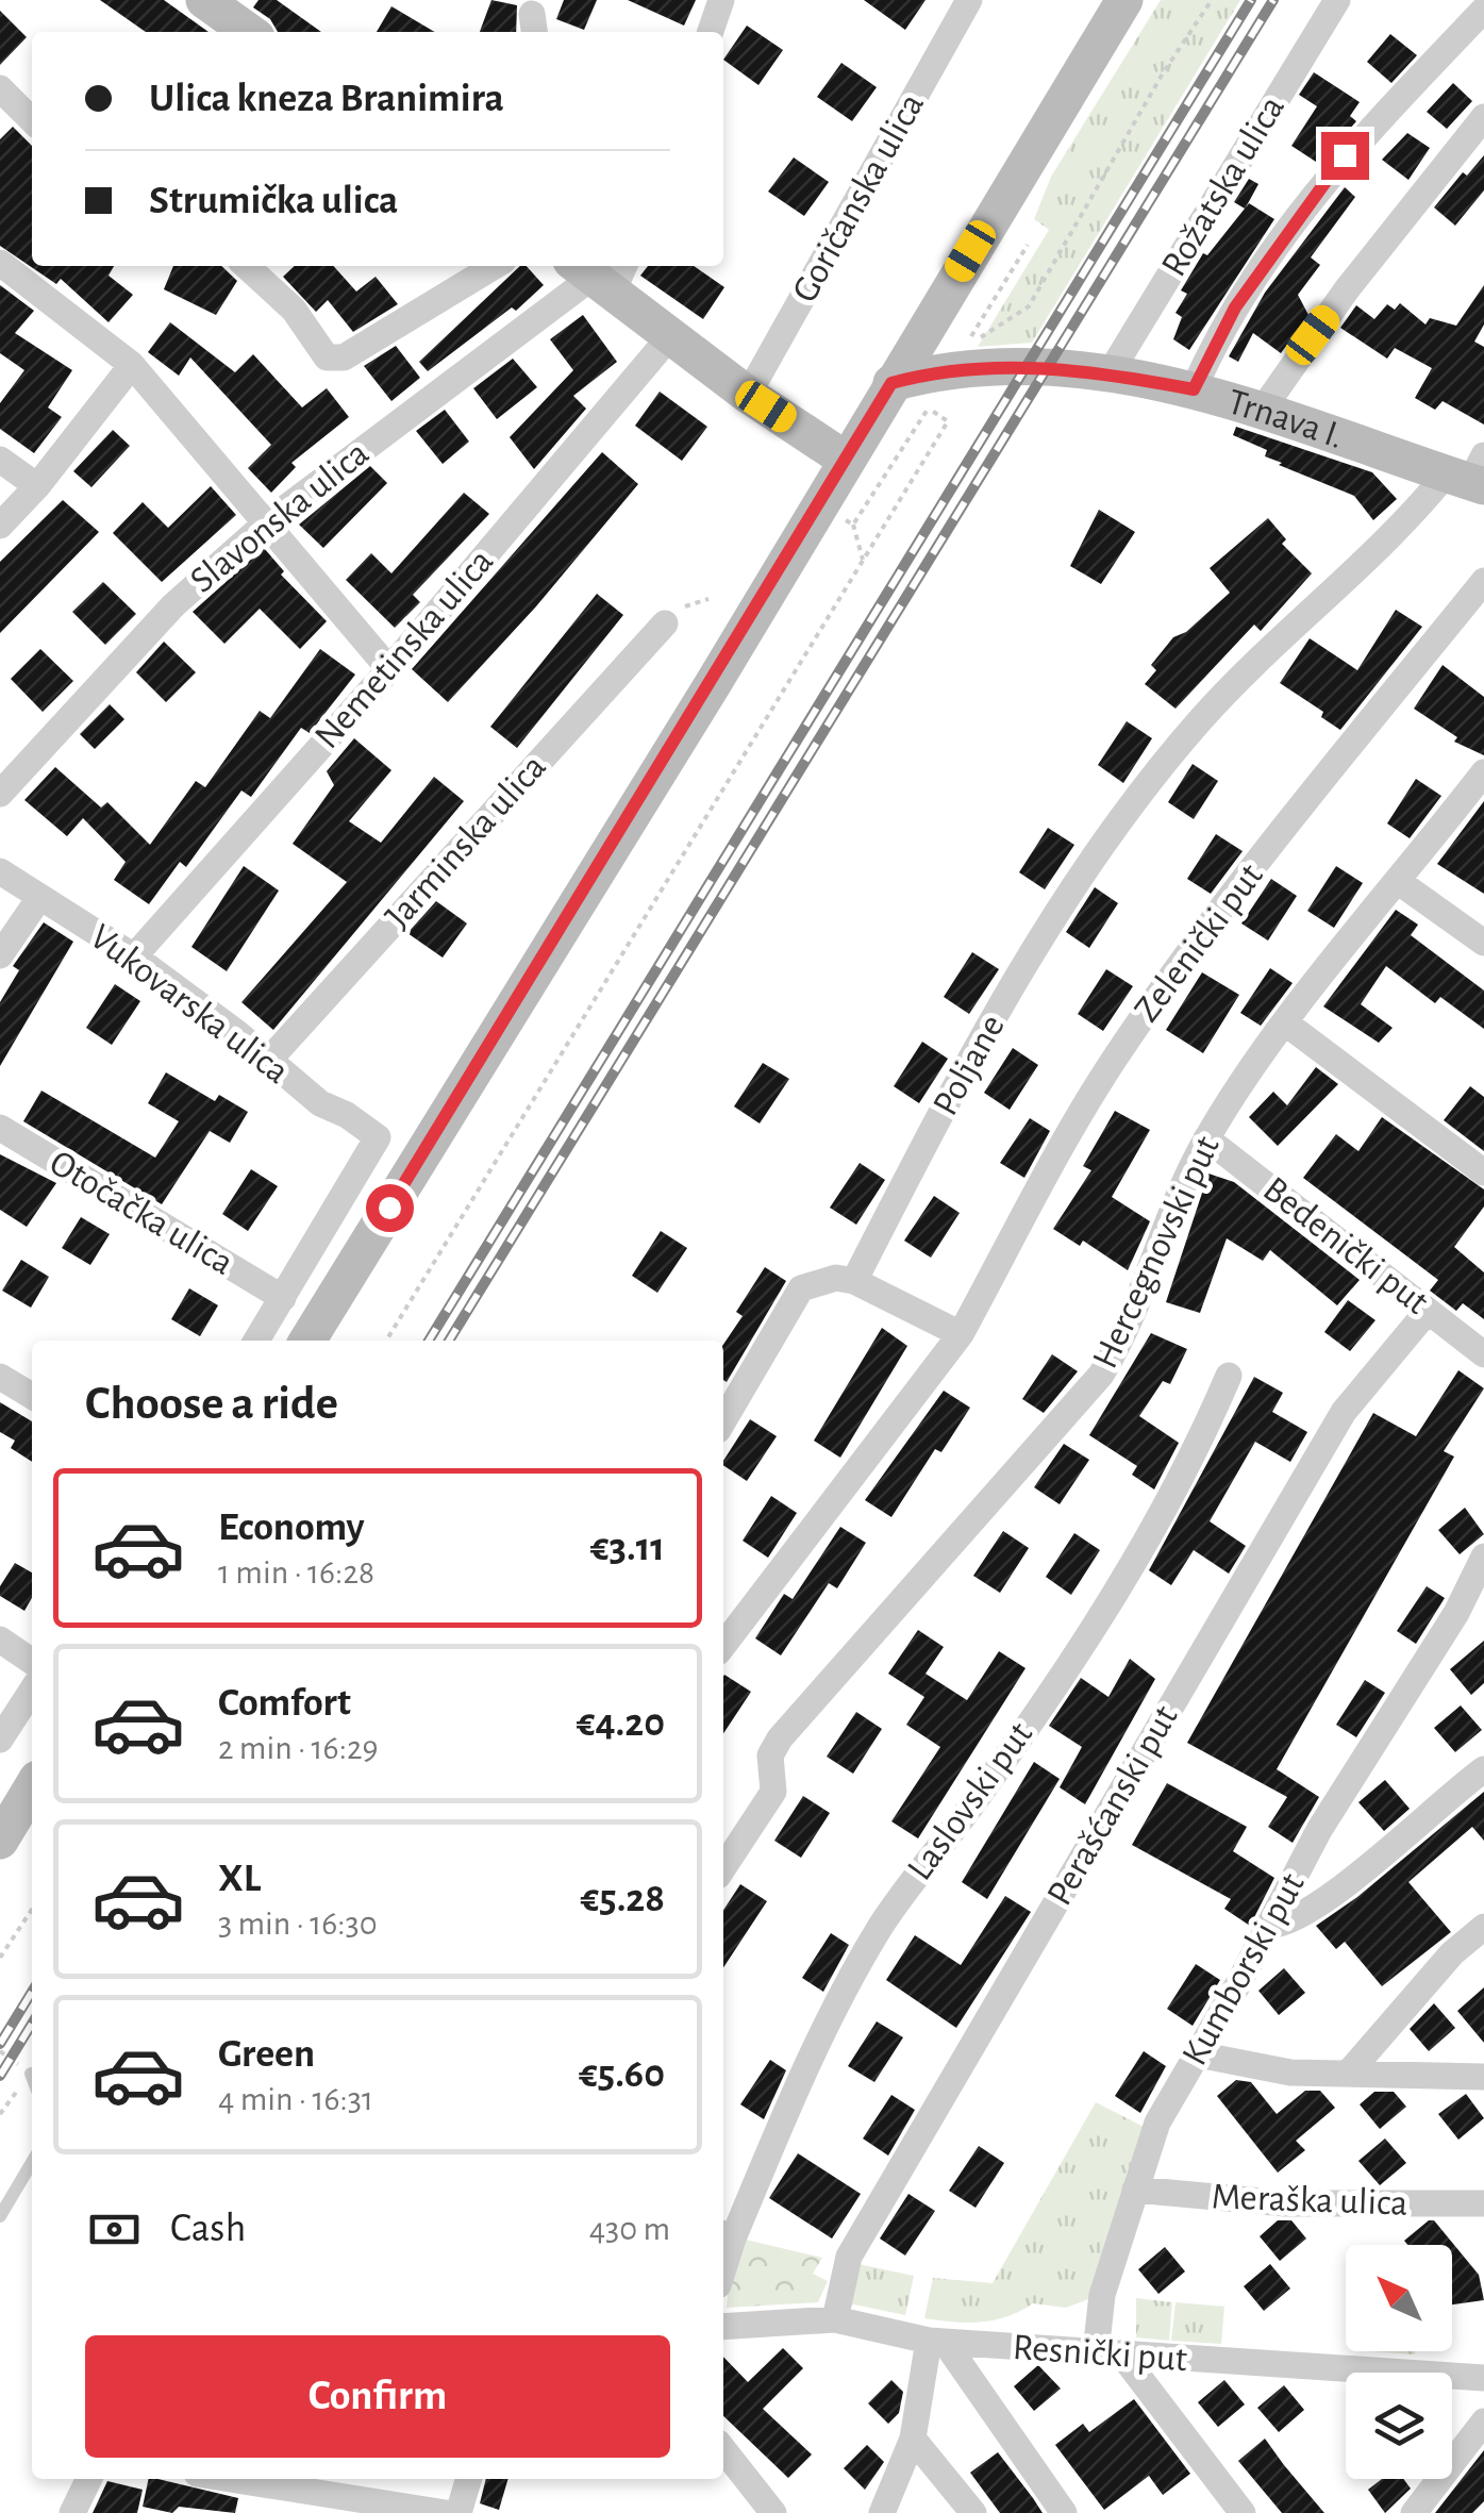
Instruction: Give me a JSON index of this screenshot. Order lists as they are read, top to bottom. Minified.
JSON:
{"streets":{"main road":["Trnava I."],"street":["Rožatska ulica","Goričanska ulica","Slavonska ulica","Nemetinska ulica","Jarminska ulica","Zelenički put","Vukovarska ulica","Poljane","Otočačka ulica","Bedenički put","Hercegnovski put","Laslovski put","Perašćanski put","Kumborski put","Meraška ulica","Resnički put"]},"crossings":[["Rožatska ulica","Trnava I."],["Trnava I.","Poljane"],["Nemetinska ulica","Vukovarska ulica"],["Jarminska ulica","Vukovarska ulica"],["Vukovarska ulica","Otočačka ulica"],["Bedenički put","Hercegnovski put"],["Bedenički put","Perašćanski put"],["Perašćanski put","Resnički put"],["Kumborski put","Meraška ulica"],["Kumborski put","Resnički put"]],"north":"top left","page":{"banner":["Ulica kneza Branimira","Strumička ulica"],"heading":"Choose a ride","list":[{"name":"Economy","note":"1 min · 16:28","value":"€3.11"},{"name":"Comfort","note":"2 min · 16:29","value":"€4.20"},{"name":"XL","note":"3 min · 16:30","value":"€5.28"},{"name":"Green","note":"4 min · 16:31","value":"€5.60"}],"pay":["Cash","430 m"],"buttons":"Confirm"}}
